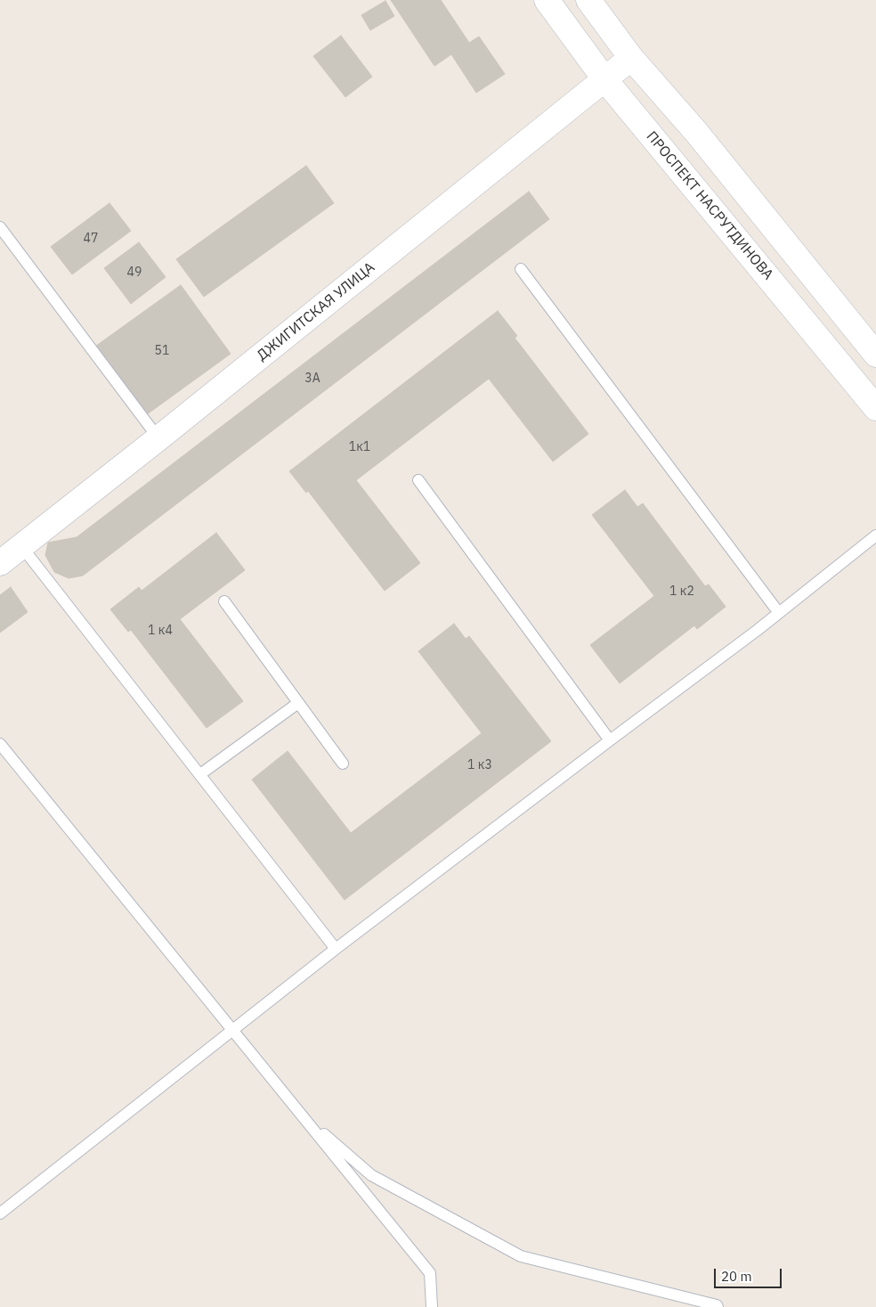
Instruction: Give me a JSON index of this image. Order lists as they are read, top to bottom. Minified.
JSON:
{"streets":{"main road":["ПРОСПЕКТ НАСРУТДИНОВА","ДЖИГИТСКАЯ УЛИЦА"]},"crossings":[["ПРОСПЕКТ НАСРУТДИНОВА","ДЖИГИТСКАЯ УЛИЦА"]],"house_numbers":["47","49","51","3А","1к1","1 к2","1 к4","1 к3"],"scale_bar":"20 m"}
